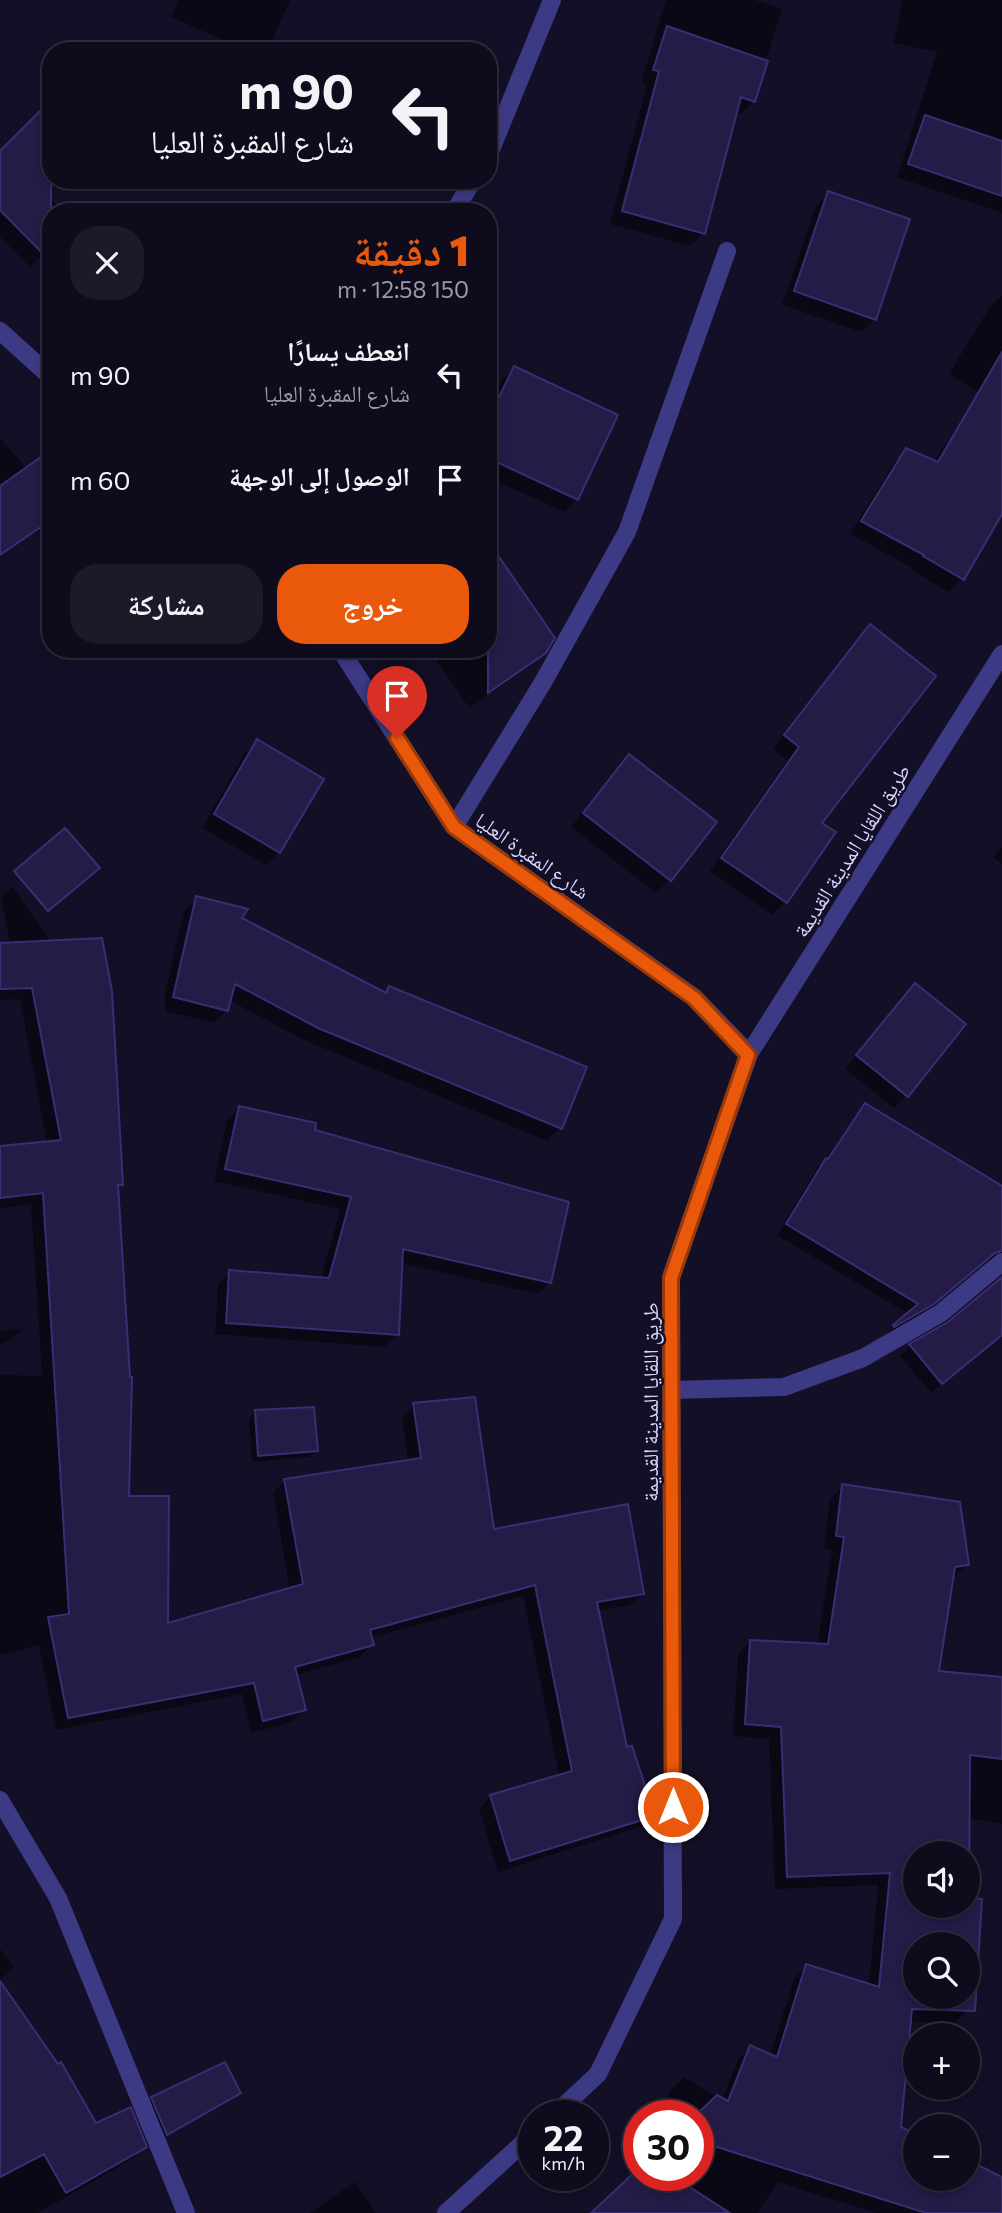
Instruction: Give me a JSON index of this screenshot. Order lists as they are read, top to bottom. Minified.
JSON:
{"streets":{"street":["طريق اللقايا المدينة القديمة","شارع المقبرة العليا"]},"crossings":[["طريق اللقايا المدينة القديمة","شارع المقبرة العليا"]],"page":{"turn":["90 m","شارع المقبرة العليا"],"heading":["1 دقيقة","150 m · 12:58"],"list":[{"name":"انعطف يسارًا","note":"شارع المقبرة العليا","value":"90 m"},{"name":"الوصول إلى الوجهة","value":"60 m"}],"buttons":["خروج","مشاركة"],"map_buttons":["+","−"],"speed":"22 km/h","limit":"30"}}
